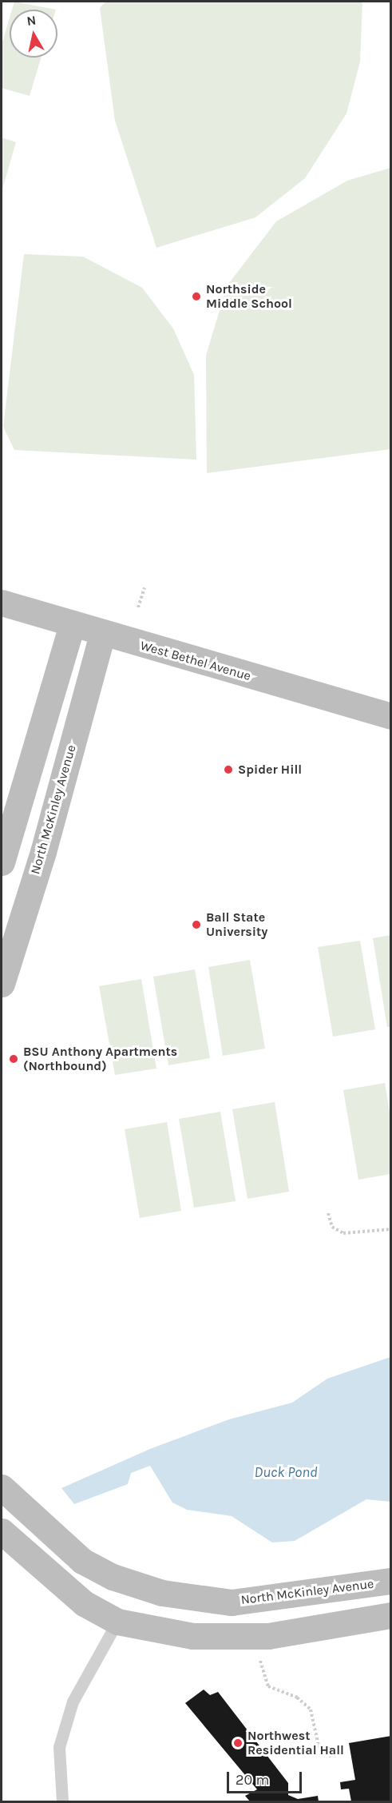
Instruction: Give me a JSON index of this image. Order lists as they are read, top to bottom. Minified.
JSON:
{"streets":{"main road":["West Bethel Avenue","North McKinley Avenue"]},"crossings":[["West Bethel Avenue","North McKinley Avenue"]],"water":["Duck Pond"],"places":["Northside Middle School","Spider Hill","Ball State University","BSU Anthony Apartments (Northbound)","Northwest Residential Hall"],"scale_bar":"20 m","north":"top"}
